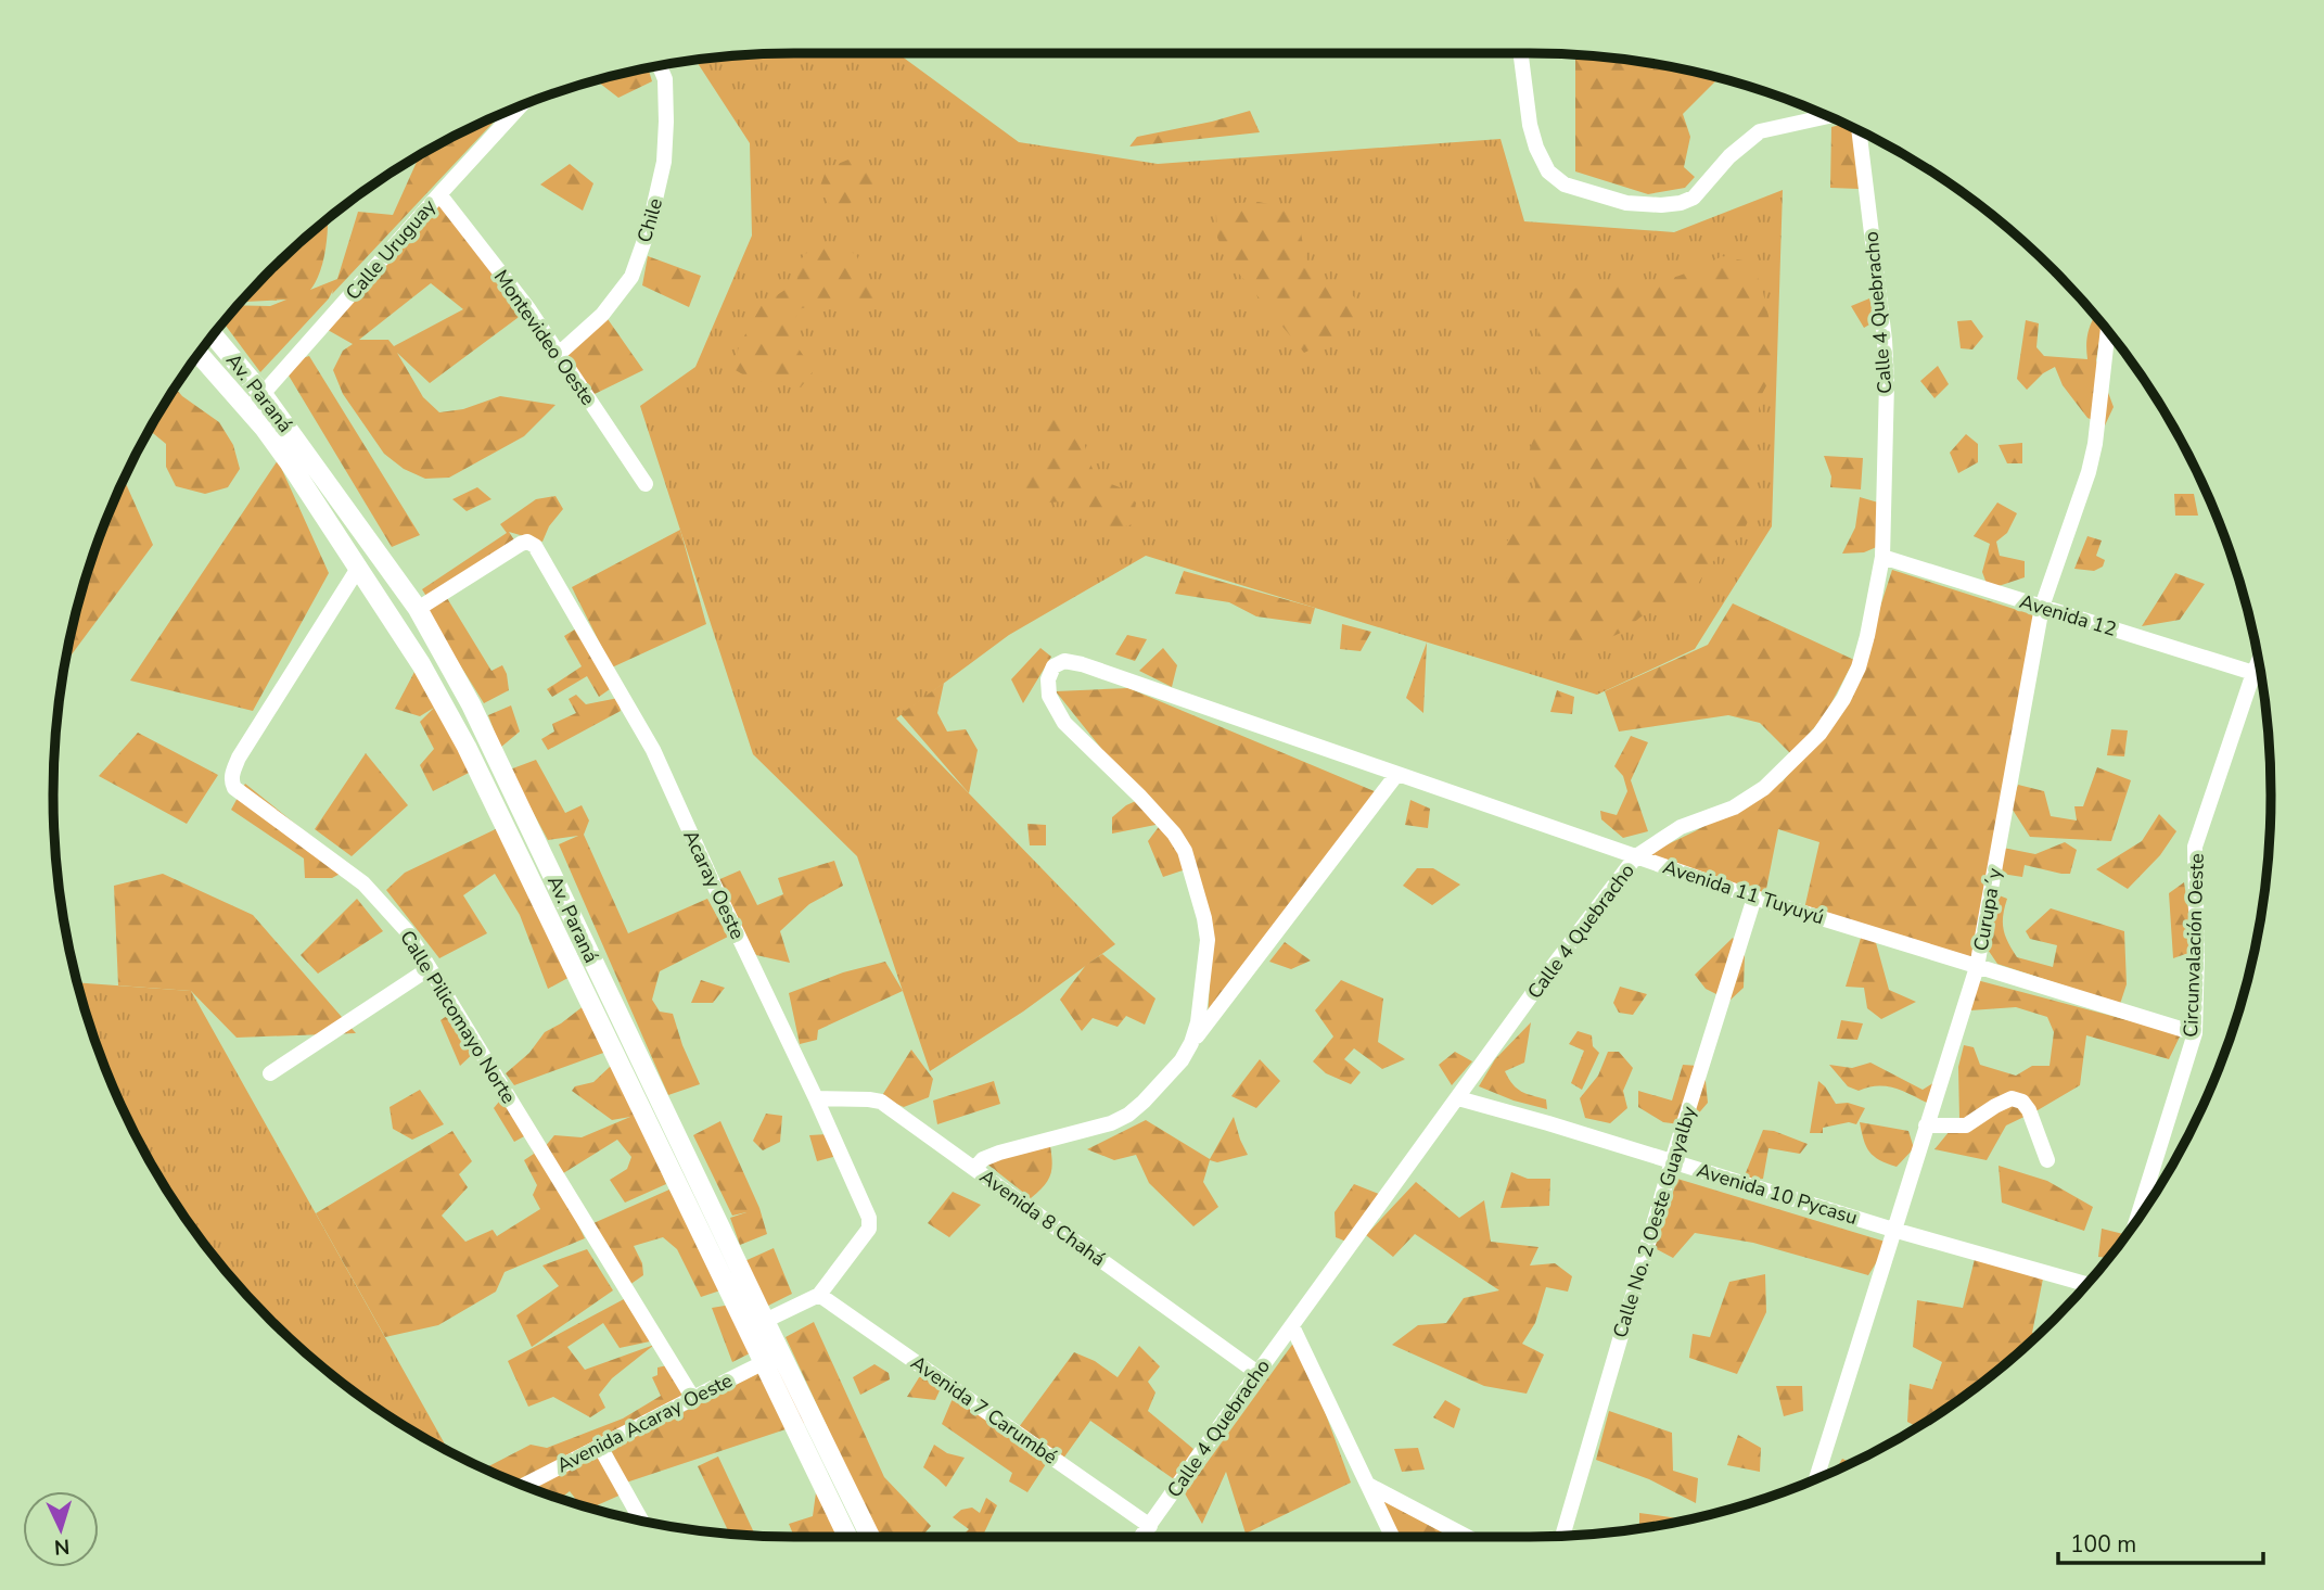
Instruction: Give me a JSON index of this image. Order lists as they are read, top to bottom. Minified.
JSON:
{"streets":{"street":["Chile","Calle Uruguay","Calle 4 Quebracho","Montevideo Oeste","Av. Paraná","Avenida 12","Acaray Oeste","Avenida 11 Tuyuyú","Curupa´y","Circunvalación Oeste","Calle Pilicomayo Norte","Avenida 10 Pycasu","Avenida 8 Chahá","Calle No. 2 Oeste Guayalby","Avenida 7 Carumbé","Avenida Acaray Oeste"]},"crossings":[["Chile","Montevideo Oeste"],["Calle Uruguay","Montevideo Oeste"],["Calle Uruguay","Av. Paraná"],["Calle 4 Quebracho","Avenida 12"],["Calle 4 Quebracho","Avenida 11 Tuyuyú"],["Calle 4 Quebracho","Avenida 10 Pycasu"],["Calle 4 Quebracho","Avenida 8 Chahá"],["Calle 4 Quebracho","Avenida 7 Carumbé"],["Av. Paraná","Acaray Oeste"],["Av. Paraná","Calle Pilicomayo Norte"],["Av. Paraná","Avenida Acaray Oeste"],["Avenida 12","Curupa´y"],["Avenida 12","Circunvalación Oeste"],["Acaray Oeste","Avenida 8 Chahá"],["Acaray Oeste","Avenida 7 Carumbé"],["Avenida 11 Tuyuyú","Curupa´y"],["Avenida 11 Tuyuyú","Circunvalación Oeste"],["Avenida 11 Tuyuyú","Calle No. 2 Oeste Guayalby"],["Curupa´y","Avenida 10 Pycasu"],["Calle Pilicomayo Norte","Avenida Acaray Oeste"],["Avenida 10 Pycasu","Calle No. 2 Oeste Guayalby"]],"scale_bar":"100 m","north":"bottom"}
